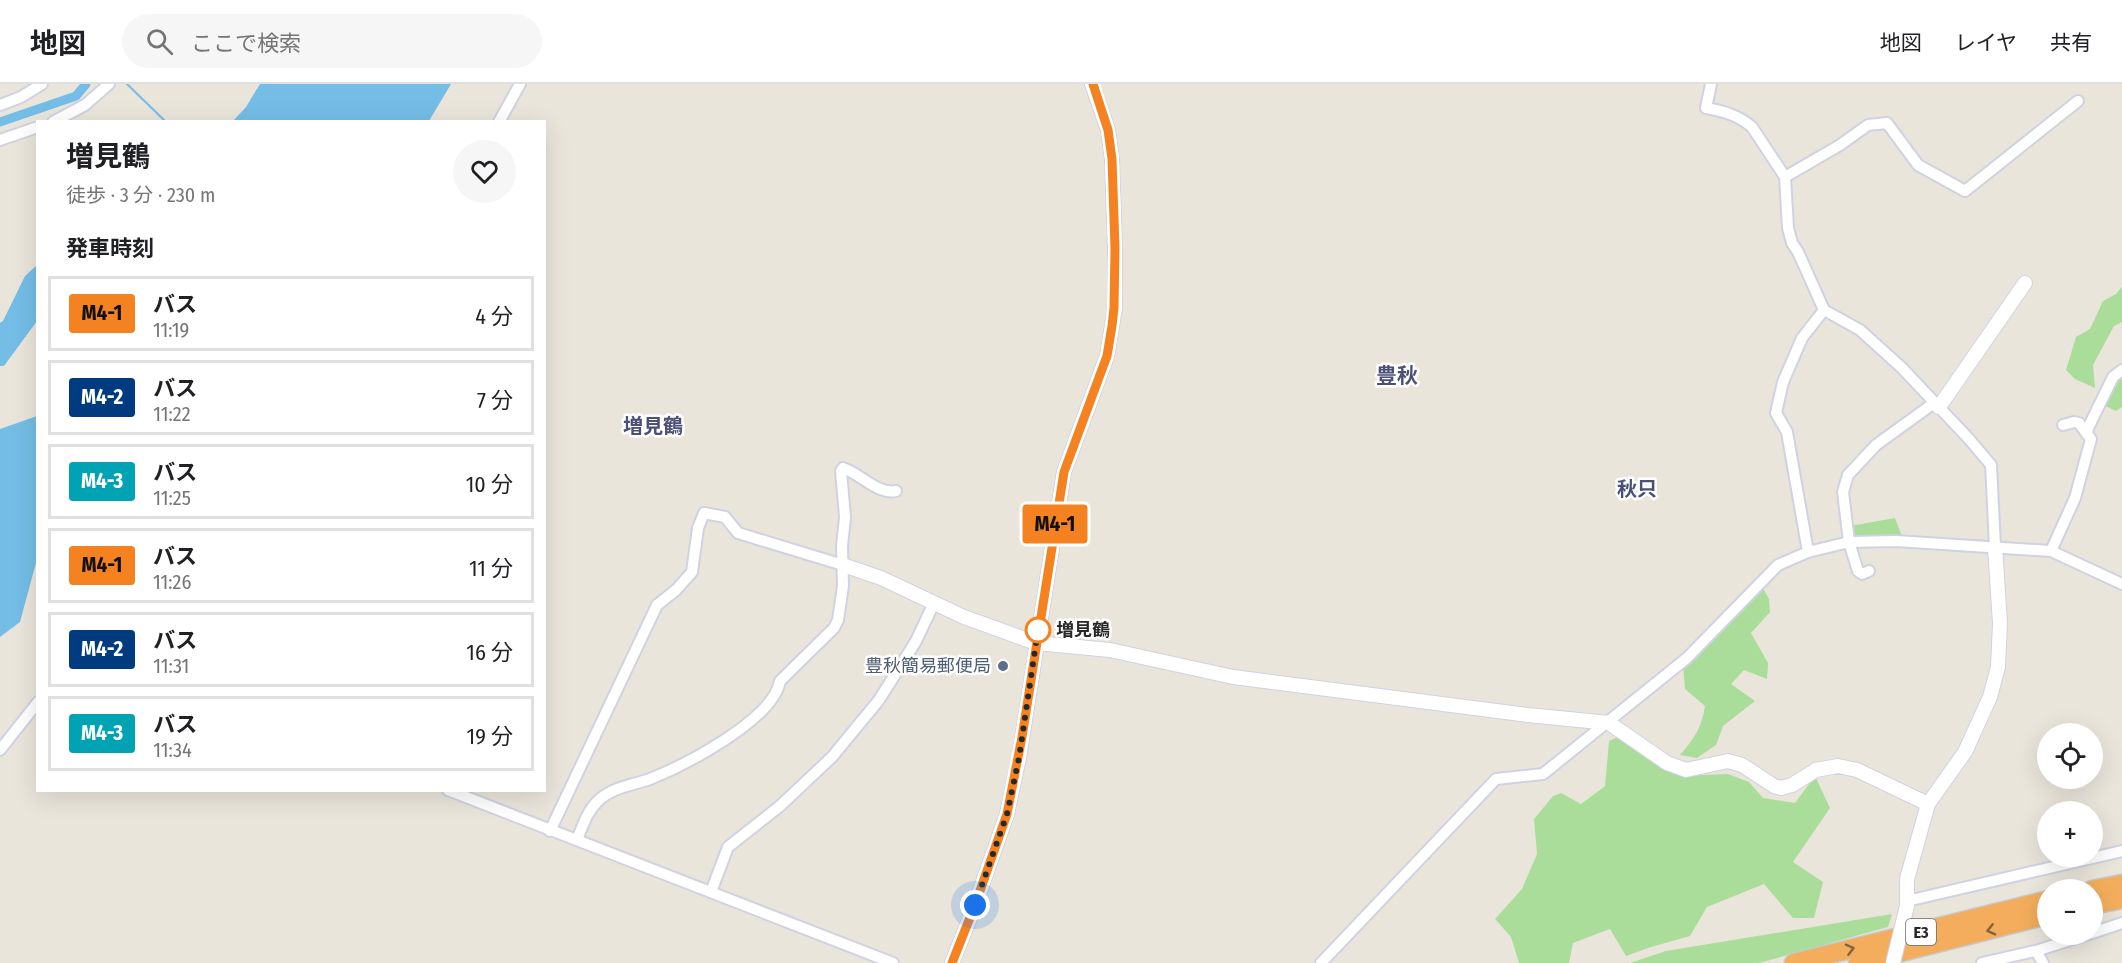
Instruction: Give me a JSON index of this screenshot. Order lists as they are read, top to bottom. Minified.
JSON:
{"streets":{"highway":["E3"]},"districts":["豊秋","増見鶴","秋只"],"places":["増見鶴","豊秋簡易郵便局"],"lines":["bus line M4-1"],"page":{"header":"地図","search":"ここで検索","nav":["地図","レイヤ","共有"],"on_map":"M4-1","heading":[["増見鶴","徒歩 · 3 分 · 230 m"],"発車時刻"],"list":[{"mark":"M4-1","name":"バス","note":"11:19","value":"4 分"},{"mark":"M4-2","name":"バス","note":"11:22","value":"7 分"},{"mark":"M4-3","name":"バス","note":"11:25","value":"10 分"},{"mark":"M4-1","name":"バス","note":"11:26","value":"11 分"},{"mark":"M4-2","name":"バス","note":"11:31","value":"16 分"},{"mark":"M4-3","name":"バス","note":"11:34","value":"19 分"}],"map_buttons":["+","−"]}}
